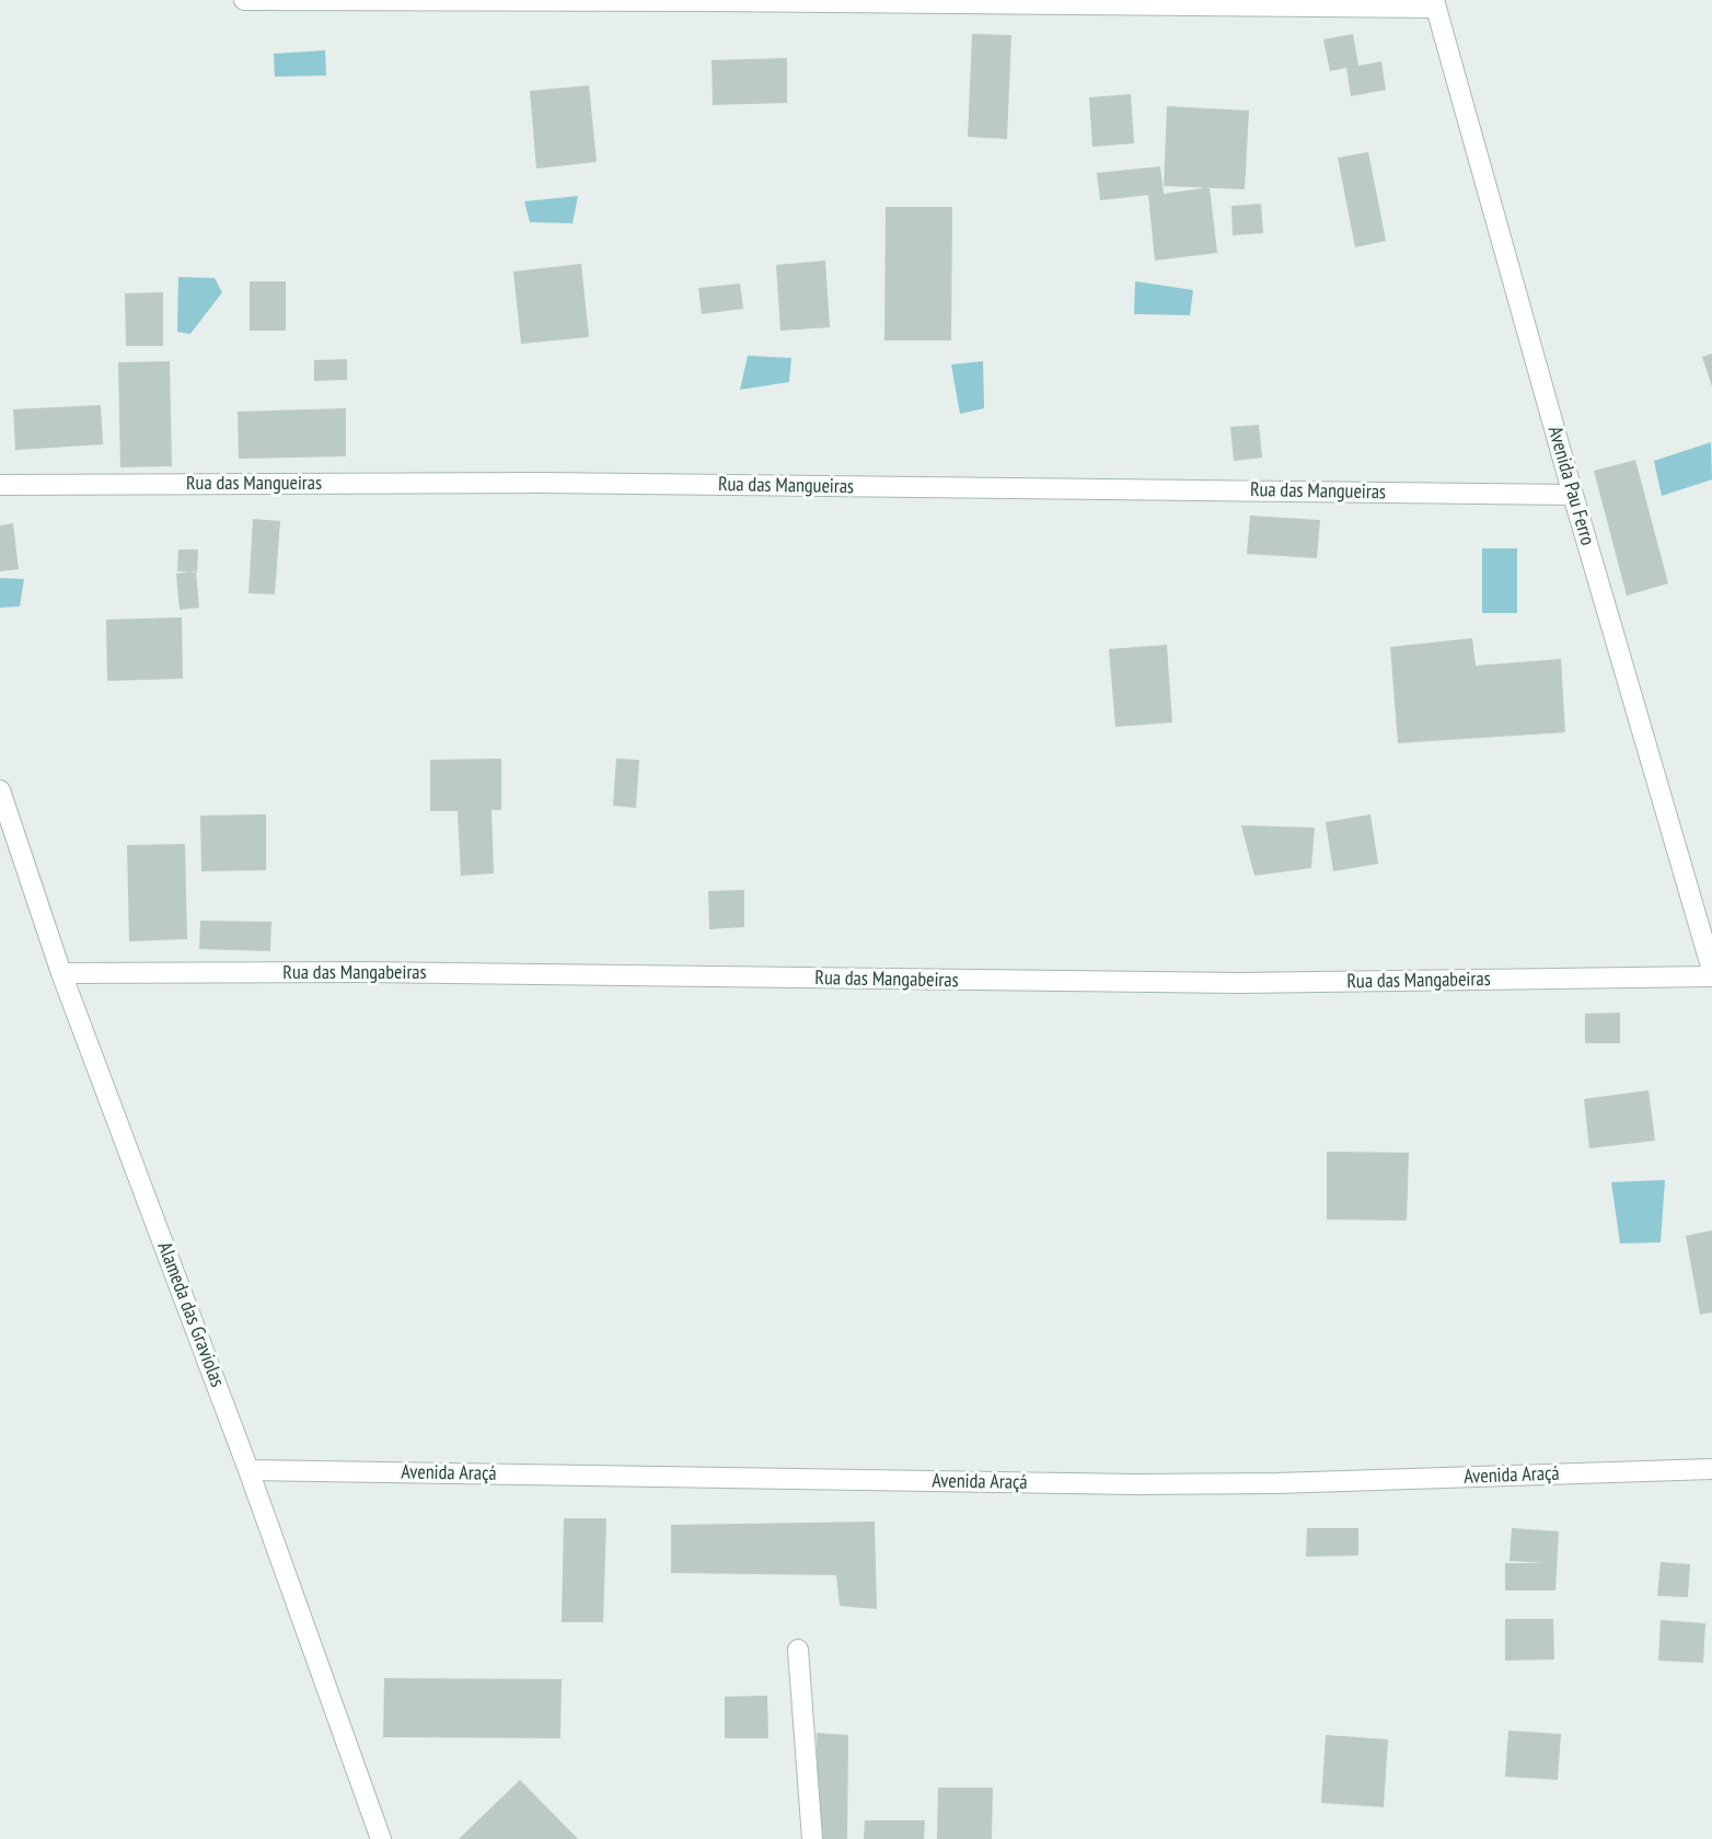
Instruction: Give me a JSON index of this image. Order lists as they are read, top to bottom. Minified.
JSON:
{"streets":{"street":["Rua das Mangueiras","Avenida Pau Ferro","Rua das Mangabeiras","Alameda das Graviolas","Avenida Araçá"]},"crossings":[["Rua das Mangueiras","Avenida Pau Ferro"],["Rua das Mangabeiras","Alameda das Graviolas"],["Alameda das Graviolas","Avenida Araçá"]]}
